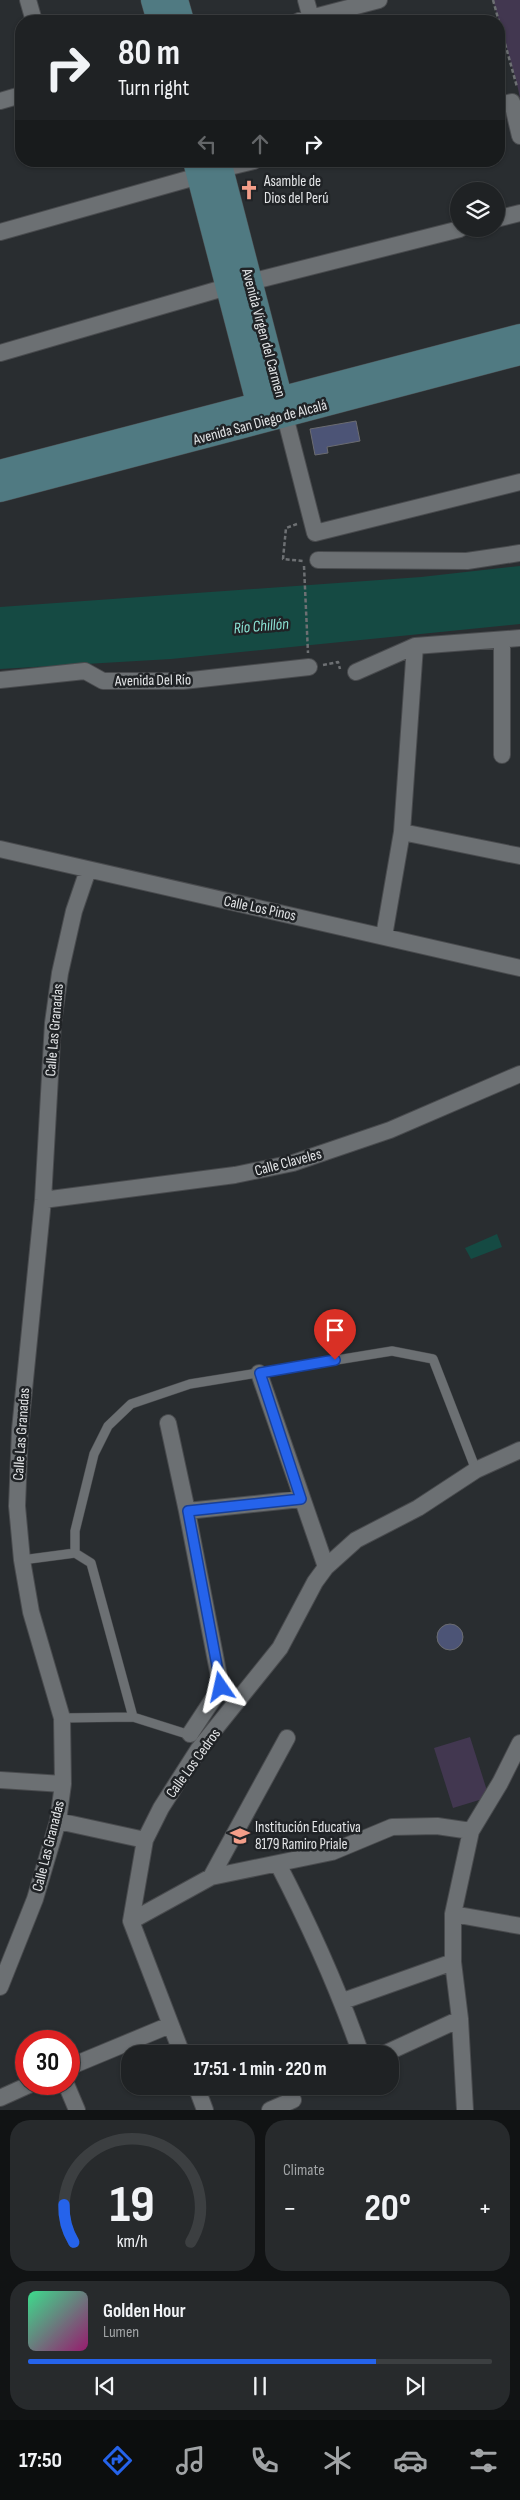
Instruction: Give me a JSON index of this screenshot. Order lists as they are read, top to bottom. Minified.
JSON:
{"streets":{"main road":["Avenida Vírgen del Carmen","Avenida San Diego de Alcalá"],"street":["Avenida Del Río","Calle Los Pinos","Calle Las Granadas","Calle Claveles","Calle Los Cedros"]},"crossings":[["Avenida Vírgen del Carmen","Avenida San Diego de Alcalá"],["Calle Los Pinos","Calle Las Granadas"],["Calle Las Granadas","Calle Claveles"]],"water":["Río Chillón"],"places":{"church":["Asamble de Dios del Perú"],"school or university":["Institución Educativa 8179 Ramiro Priale"]},"page":{"turn":["80 m","Turn right"],"limit":"30","trip":"17:51 · 1 min · 220 m","tile":"Climate","heat":["−","20°","+"],"song":["Golden Hour","Lumen"],"tabs":"17:50","gauge":["19","km/h"]}}
